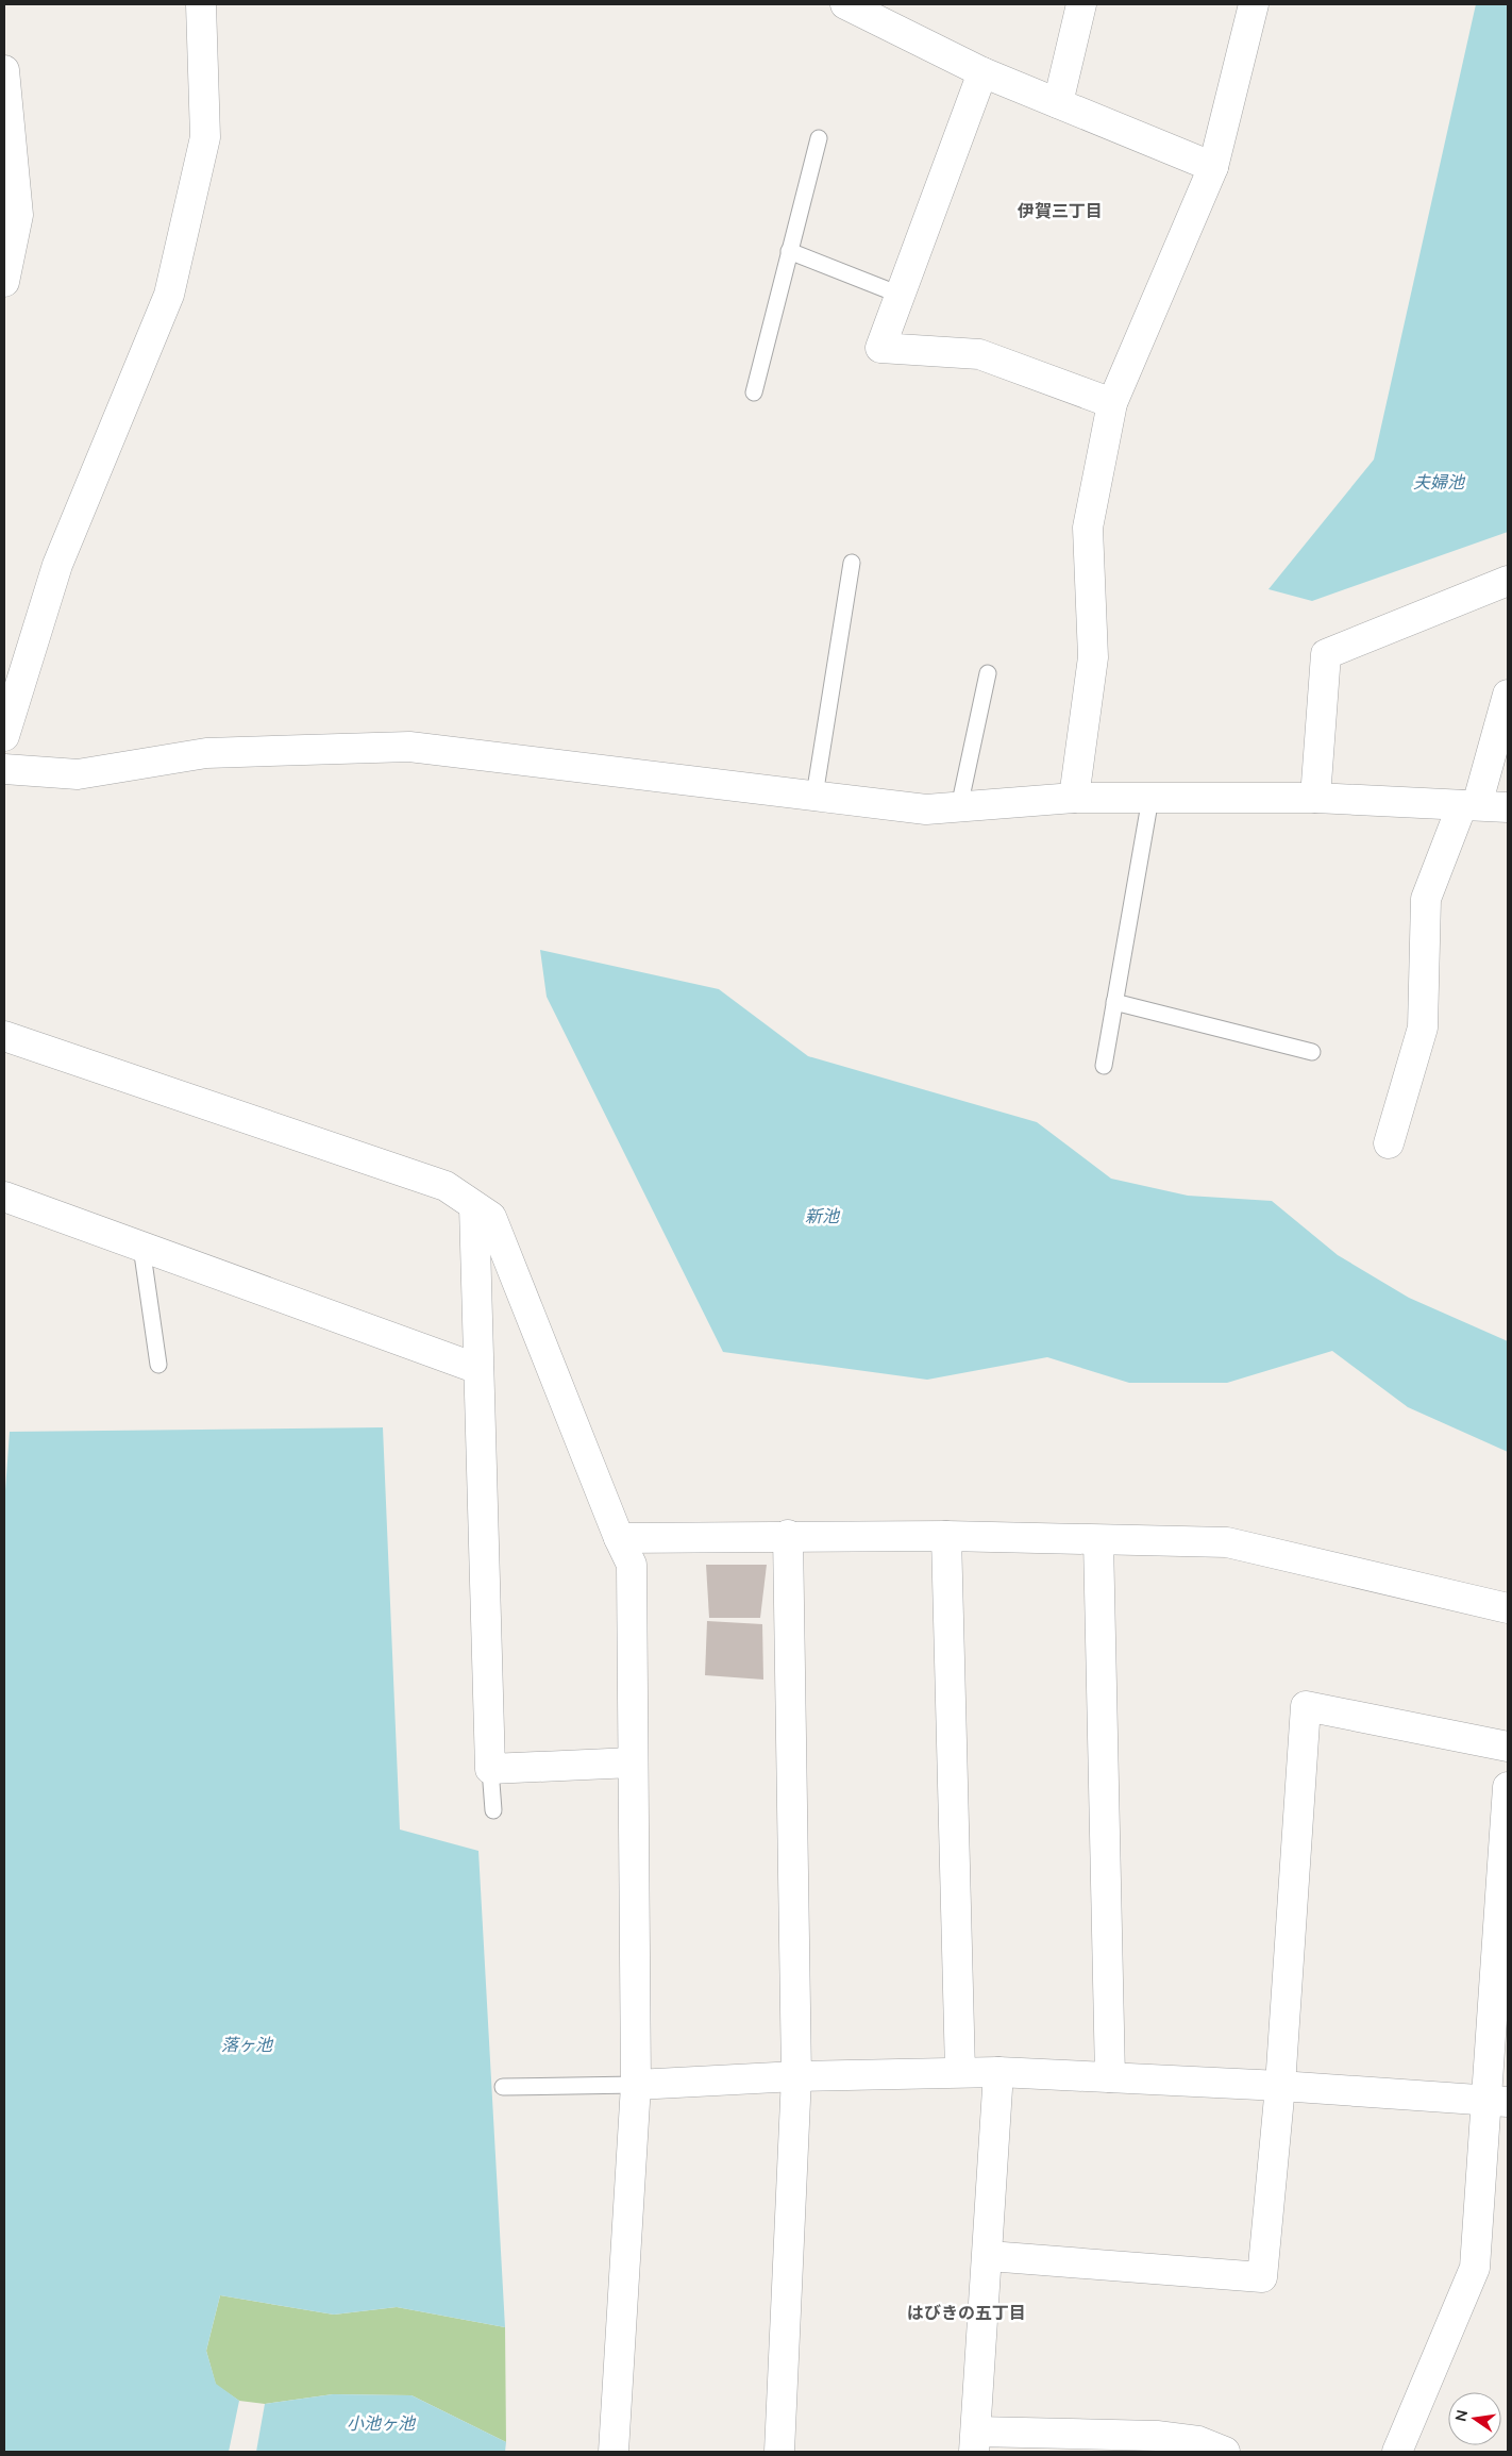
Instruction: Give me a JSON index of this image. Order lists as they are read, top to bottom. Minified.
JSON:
{"districts":["伊賀三丁目","はびきの五丁目"],"water":["夫婦池","新池","落ヶ池","小池ヶ池"],"north":"left"}
